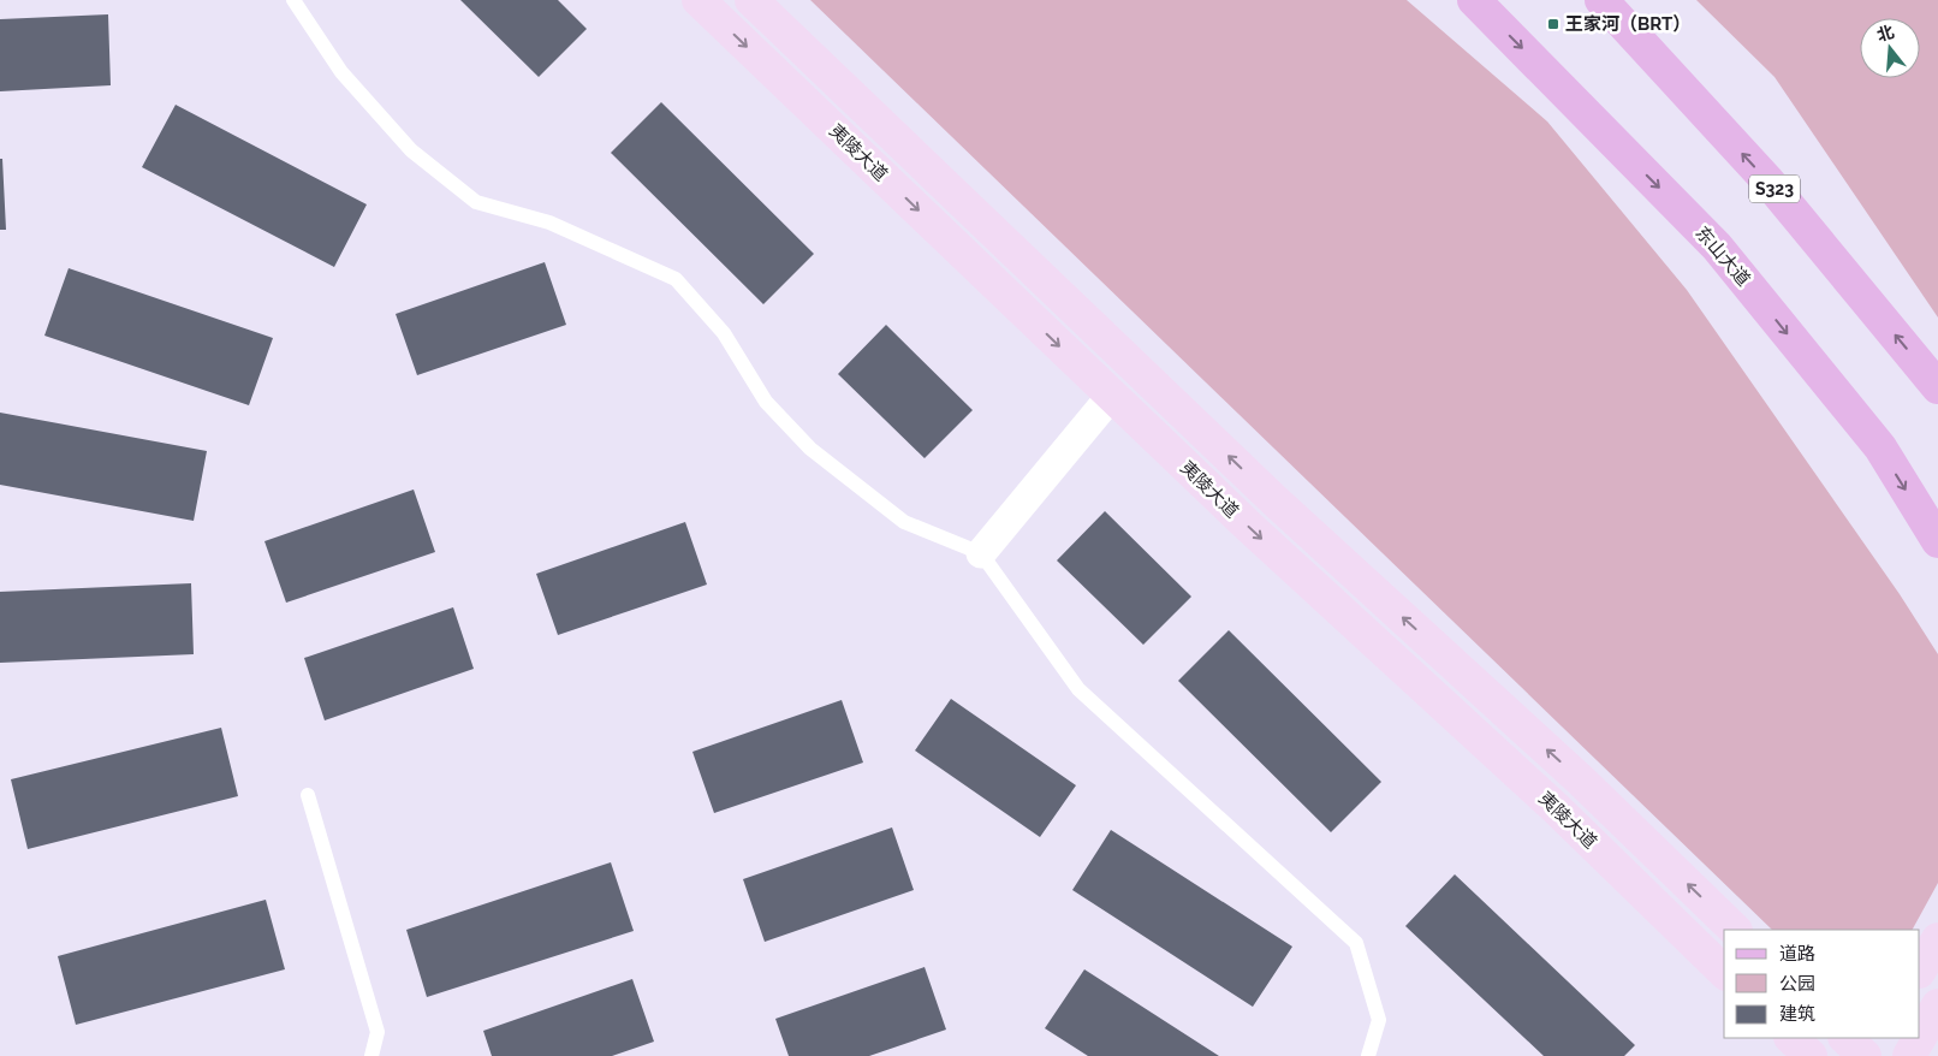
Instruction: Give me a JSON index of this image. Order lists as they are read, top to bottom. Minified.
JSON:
{"streets":{"main road":["夷陵大道","S323","东山大道"]},"places":{"transit":["王家河（BRT）"]},"legend":["道路","公园","建筑"],"north":"top"}
